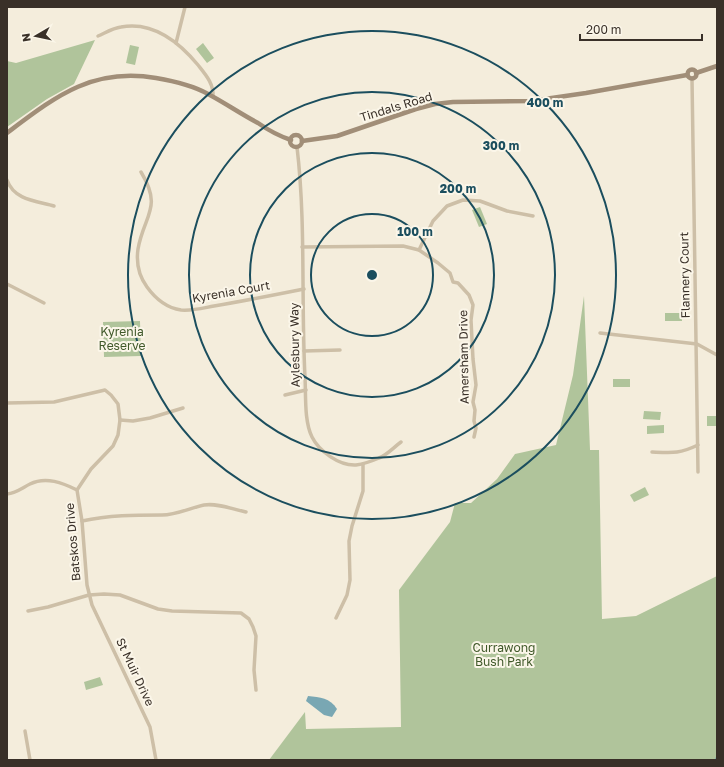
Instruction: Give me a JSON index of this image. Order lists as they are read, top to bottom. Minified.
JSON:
{"streets":{"main road":["Tindals Road"],"street":["Flannery Court","Kyrenia Court","Aylesbury Way","Amersham Drive","Batskos Drive","St Muir Drive"]},"crossings":[["Tindals Road","Flannery Court"],["Tindals Road","Aylesbury Way"],["Kyrenia Court","Aylesbury Way"],["Aylesbury Way","Amersham Drive"],["Batskos Drive","St Muir Drive"]],"parks":["Kyrenia Reserve","Currawong Bush Park"],"scale_bar":"200 m","north":"left","rings":["400 m","300 m","200 m","100 m"]}
